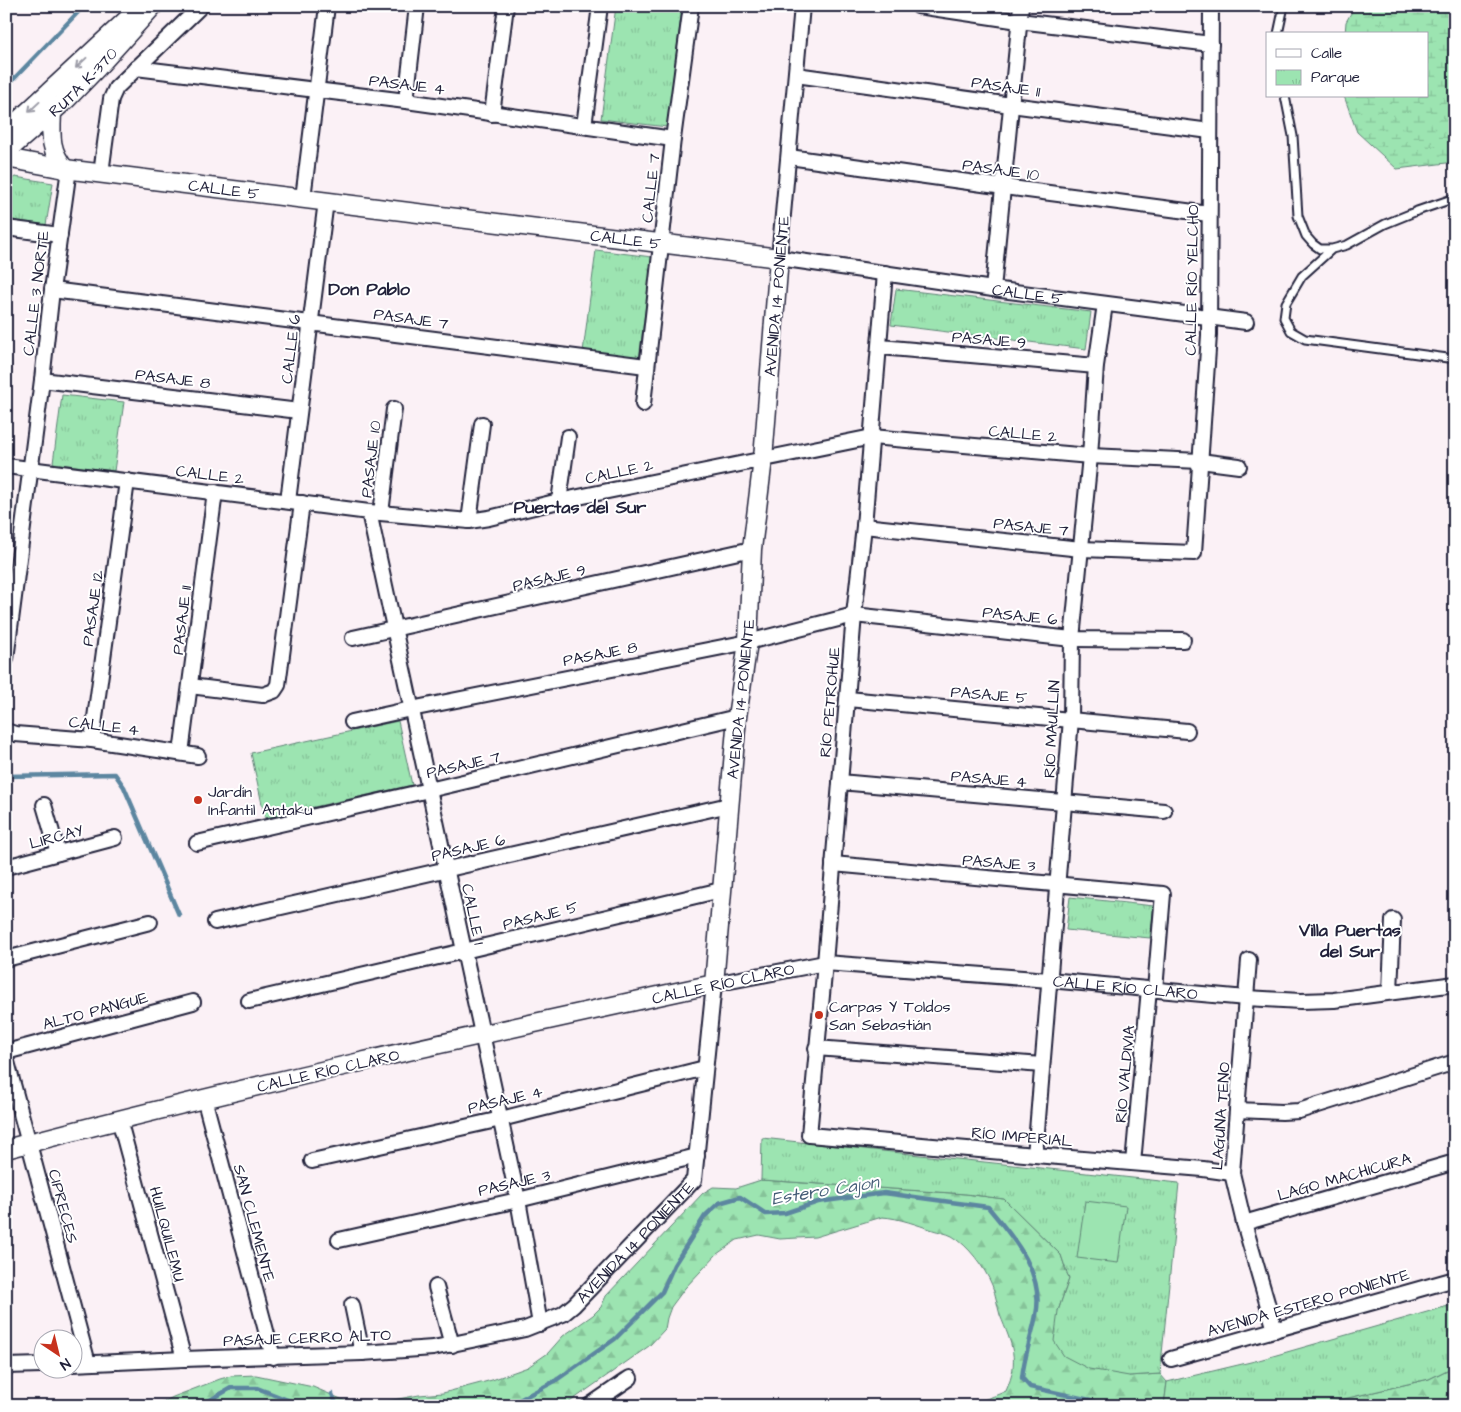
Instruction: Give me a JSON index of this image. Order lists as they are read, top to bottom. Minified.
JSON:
{"streets":{"street":["RUTA K-370","PASAJE 4","PASAJE 11","PASAJE 10","CALLE 7","CALLE 5","CALLE RÍO YELCHO","CALLE 3 NORTE","AVENIDA 14 PONIENTE","PASAJE 7","PASAJE 9","CALLE 6","PASAJE 8","CALLE 2","PASAJE 12","PASAJE 6","PASAJE 5","RÍO PETROHUE","CALLE 4","RÍO MAULLÍN","LIRCAY","PASAJE 3","CALLE 1","CALLE RÍO CLARO","ALTO PANGUE","RÍO VALDIVIA","LAGUNA TENO","RÍO IMPERIAL","LAGO MACHICURA","CIPRECES","SAN CLEMENTE","HUILQUILEMU","AVENIDA ESTERO PONIENTE","PASAJE CERRO ALTO"]},"crossings":[["PASAJE 4","CALLE 7"],["PASAJE 4","AVENIDA 14 PONIENTE"],["PASAJE 4","RÍO PETROHUE"],["PASAJE 4","RÍO MAULLÍN"],["PASAJE 4","CALLE 1"],["PASAJE 11","CALLE RÍO YELCHO"],["PASAJE 11","AVENIDA 14 PONIENTE"],["PASAJE 11","CALLE 6"],["PASAJE 11","CALLE 2"],["PASAJE 11","CALLE 4"],["PASAJE 10","CALLE RÍO YELCHO"],["PASAJE 10","AVENIDA 14 PONIENTE"],["PASAJE 10","CALLE 2"],["PASAJE 10","CALLE 1"],["CALLE 7","CALLE 5"],["CALLE 7","PASAJE 7"],["CALLE 5","CALLE RÍO YELCHO"],["CALLE 5","CALLE 3 NORTE"],["CALLE 5","AVENIDA 14 PONIENTE"],["CALLE 5","CALLE 6"],["CALLE 5","RÍO PETROHUE"],["CALLE 5","RÍO MAULLÍN"],["CALLE RÍO YELCHO","PASAJE 7"],["CALLE RÍO YELCHO","CALLE 2"],["CALLE 3 NORTE","PASAJE 7"],["CALLE 3 NORTE","PASAJE 8"],["CALLE 3 NORTE","CALLE 2"],["AVENIDA 14 PONIENTE","PASAJE 7"],["AVENIDA 14 PONIENTE","PASAJE 9"],["AVENIDA 14 PONIENTE","PASAJE 8"],["AVENIDA 14 PONIENTE","CALLE 2"],["AVENIDA 14 PONIENTE","PASAJE 6"],["AVENIDA 14 PONIENTE","PASAJE 5"],["AVENIDA 14 PONIENTE","PASAJE 3"],["AVENIDA 14 PONIENTE","CALLE 1"],["AVENIDA 14 PONIENTE","CALLE RÍO CLARO"],["AVENIDA 14 PONIENTE","PASAJE CERRO ALTO"],["PASAJE 7","CALLE 6"],["PASAJE 7","RÍO PETROHUE"],["PASAJE 7","RÍO MAULLÍN"],["PASAJE 7","CALLE 1"],["PASAJE 9","RÍO PETROHUE"],["PASAJE 9","RÍO MAULLÍN"],["PASAJE 9","CALLE 1"],["CALLE 6","PASAJE 8"],["CALLE 6","CALLE 2"],["PASAJE 8","PASAJE 6"],["PASAJE 8","RÍO PETROHUE"],["PASAJE 8","CALLE 1"],["CALLE 2","PASAJE 12"],["CALLE 2","RÍO PETROHUE"],["CALLE 2","RÍO MAULLÍN"],["CALLE 2","CALLE 1"],["PASAJE 12","CALLE 4"],["PASAJE 6","RÍO PETROHUE"],["PASAJE 6","RÍO MAULLÍN"],["PASAJE 6","CALLE 1"],["PASAJE 5","RÍO PETROHUE"],["PASAJE 5","RÍO MAULLÍN"],["PASAJE 5","CALLE 1"],["RÍO PETROHUE","PASAJE 3"],["RÍO PETROHUE","CALLE RÍO CLARO"],["RÍO PETROHUE","RÍO IMPERIAL"],["RÍO MAULLÍN","PASAJE 3"],["RÍO MAULLÍN","CALLE RÍO CLARO"],["RÍO MAULLÍN","RÍO IMPERIAL"],["PASAJE 3","CALLE 1"],["PASAJE 3","RÍO VALDIVIA"],["CALLE 1","CALLE RÍO CLARO"],["CALLE 1","PASAJE CERRO ALTO"],["CALLE RÍO CLARO","RÍO VALDIVIA"],["CALLE RÍO CLARO","LAGUNA TENO"],["CALLE RÍO CLARO","CIPRECES"],["CALLE RÍO CLARO","SAN CLEMENTE"],["CALLE RÍO CLARO","HUILQUILEMU"],["RÍO VALDIVIA","RÍO IMPERIAL"],["LAGUNA TENO","RÍO IMPERIAL"],["LAGUNA TENO","LAGO MACHICURA"],["LAGUNA TENO","AVENIDA ESTERO PONIENTE"],["CIPRECES","PASAJE CERRO ALTO"],["SAN CLEMENTE","PASAJE CERRO ALTO"],["HUILQUILEMU","PASAJE CERRO ALTO"]],"districts":["Don Pablo","Puertas del Sur","Villa Puertas del Sur"],"water":["Estero Cajon"],"places":["Jardín Infantil Antaku","Carpas Y Toldos San Sebastián"],"legend":["Calle","Parque"],"north":"bottom right"}
